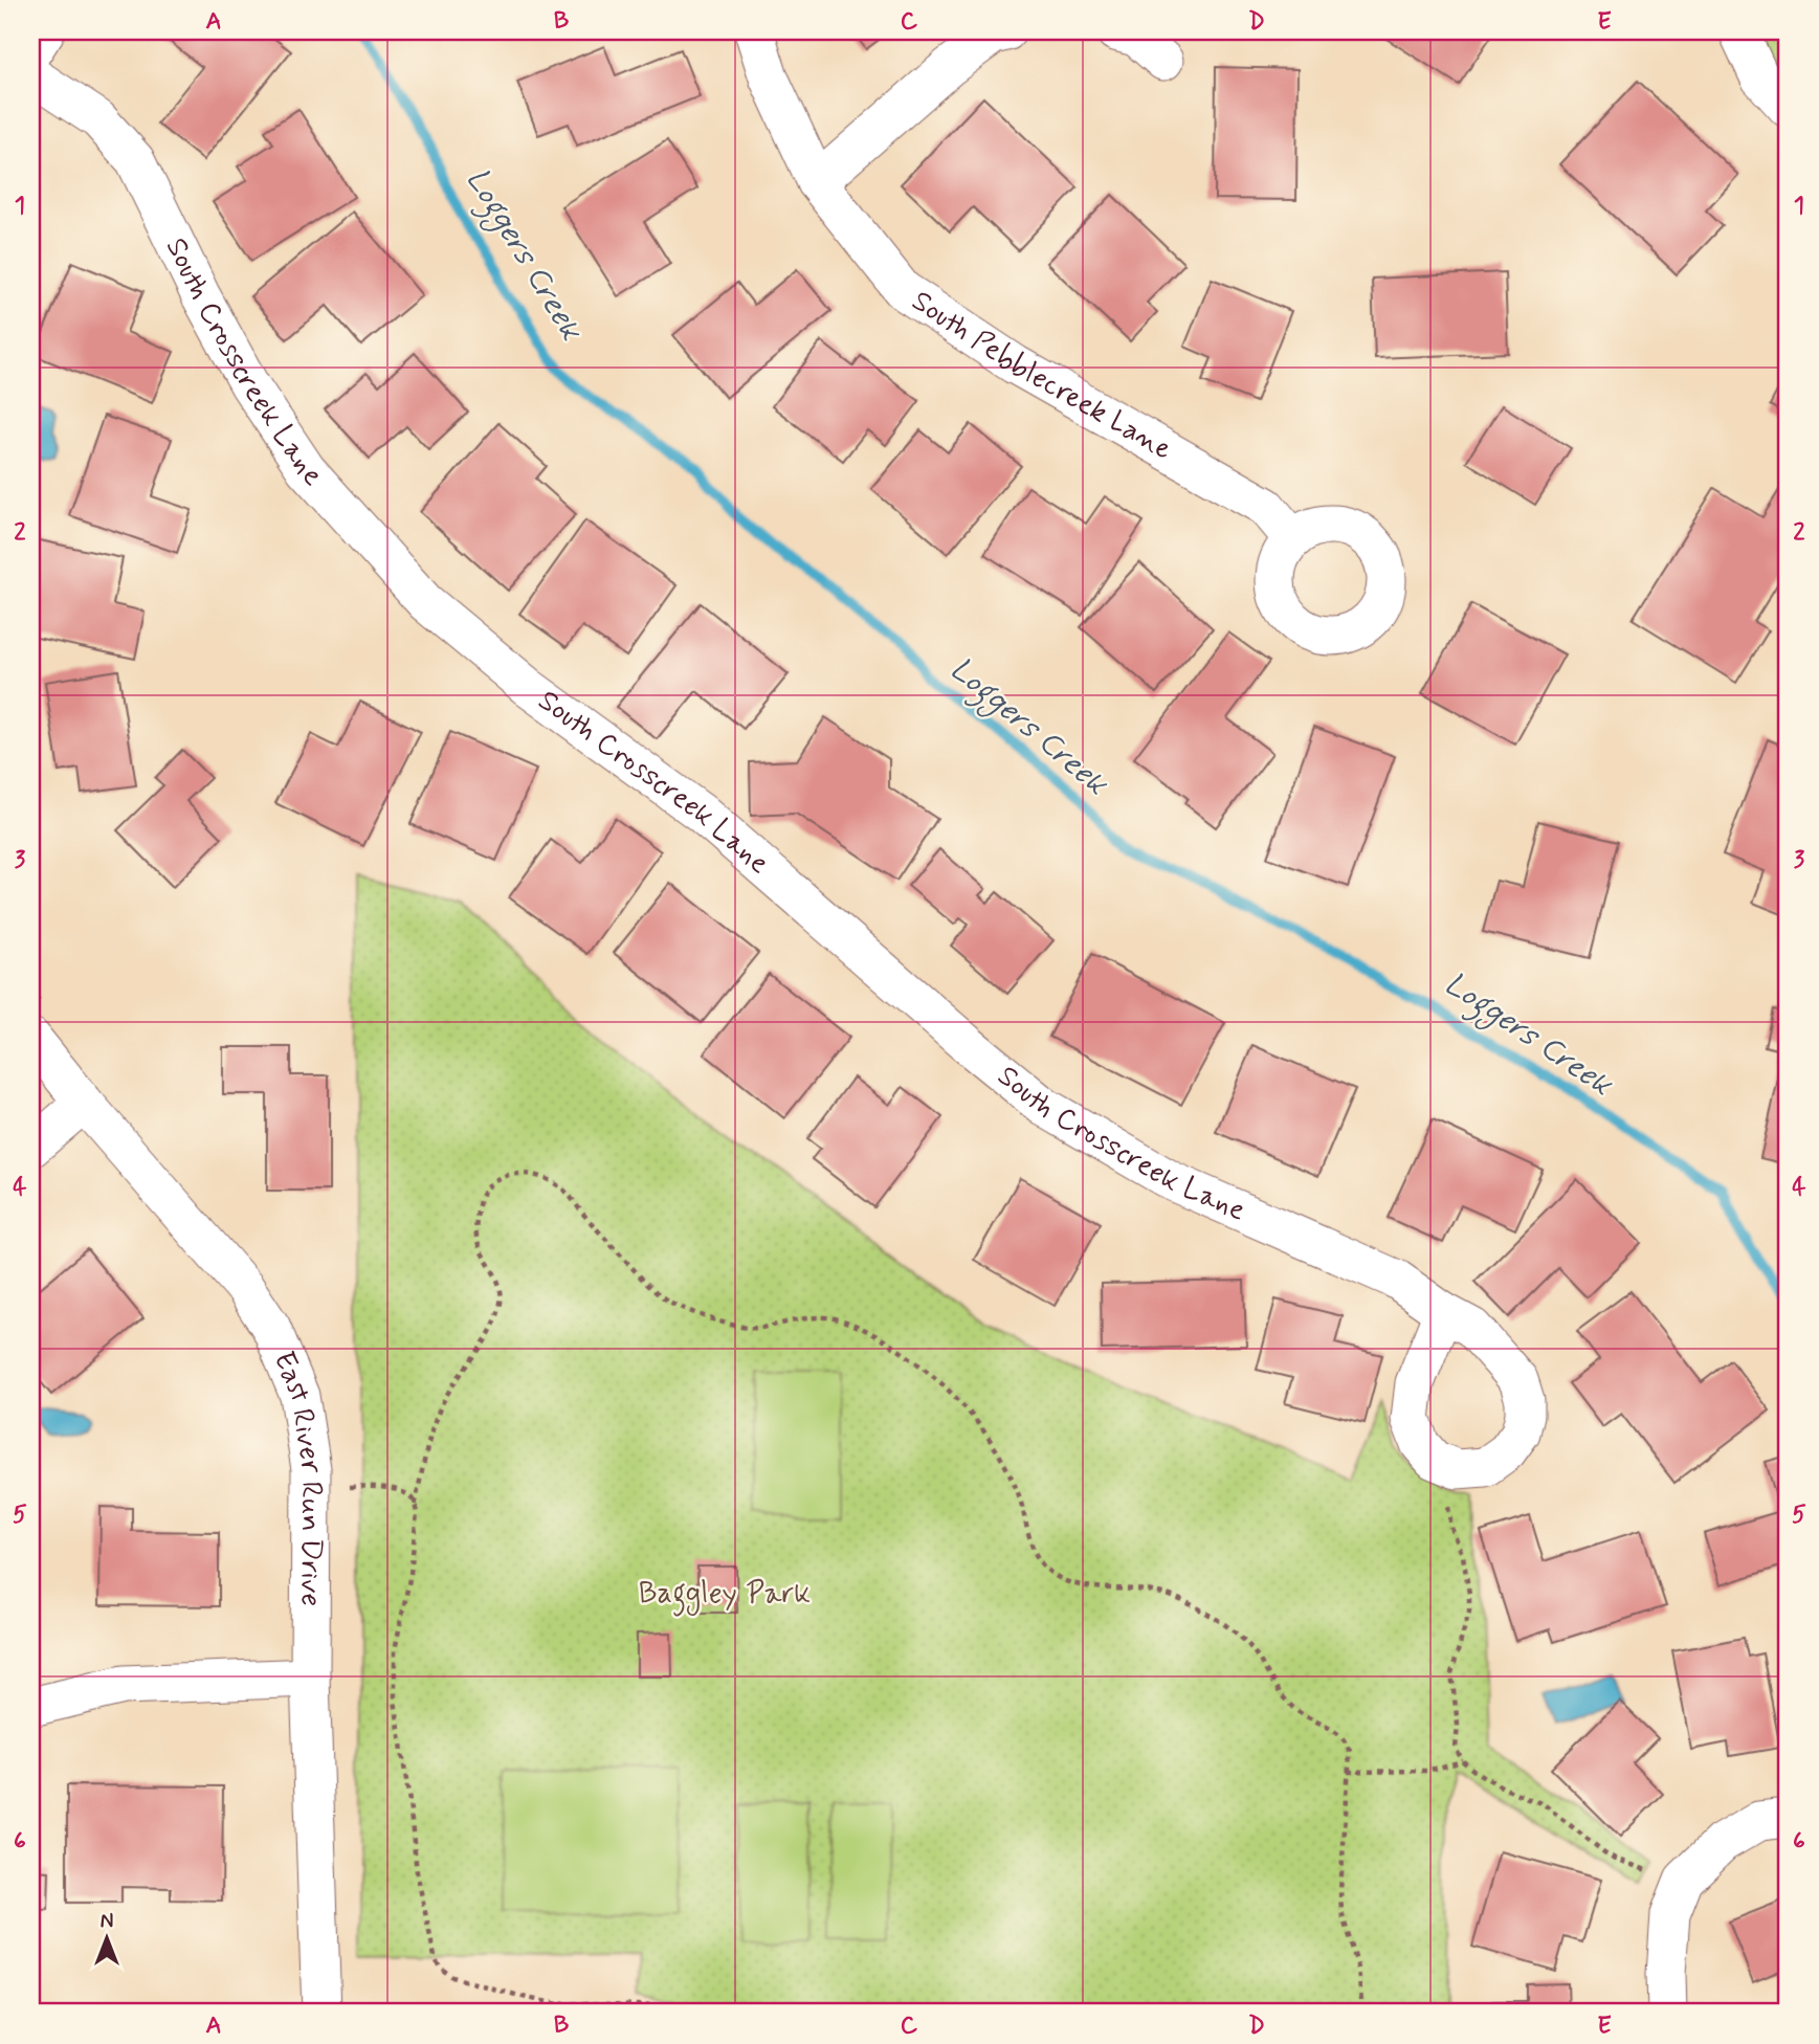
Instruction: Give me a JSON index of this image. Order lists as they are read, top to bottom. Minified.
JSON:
{"streets":{"street":["South Crosscreek Lane","South Pebblecreek Lane","East River Run Drive"]},"water":["Loggers Creek"],"parks":["Baggley Park"],"north":"top","grid":{"columns":["A","B","C","D","E"],"rows":["1","2","3","4","5","6"]}}
